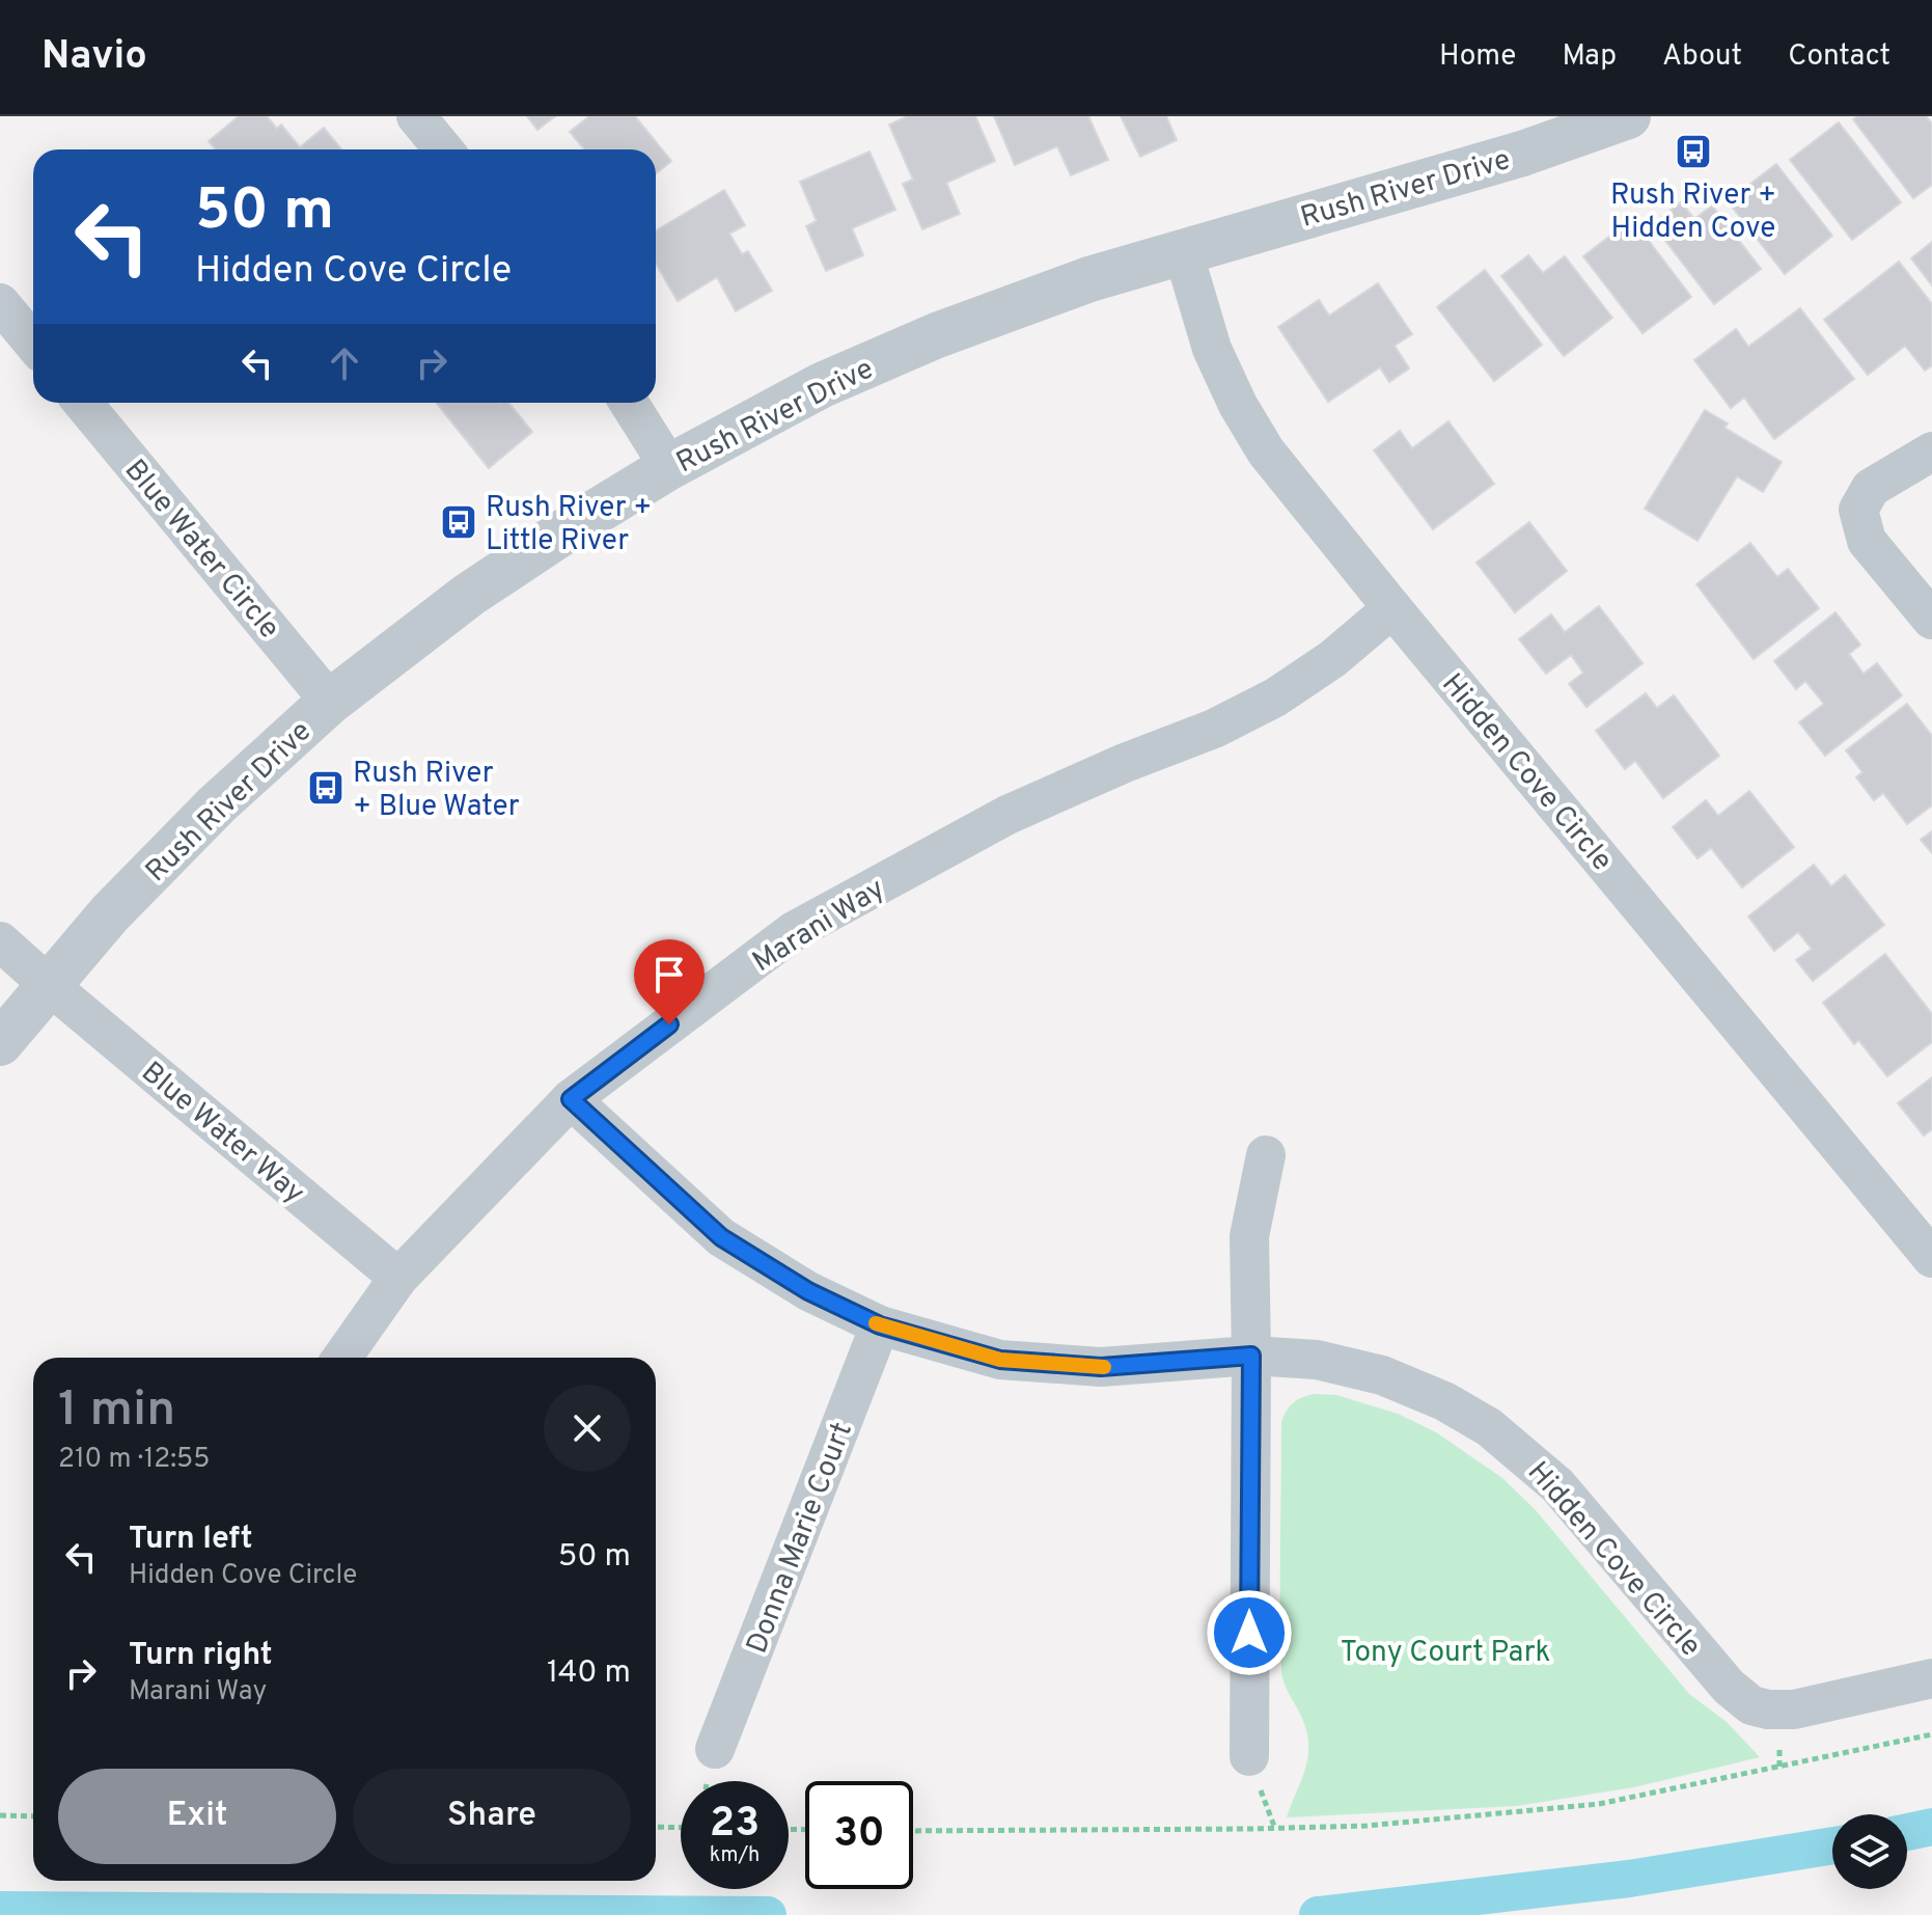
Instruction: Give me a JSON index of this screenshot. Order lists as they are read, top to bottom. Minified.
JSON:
{"streets":{"street":["Rush River Drive","Blue Water Circle","Hidden Cove Circle","Marani Way","Blue Water Way","Donna Marie Court"]},"crossings":[["Rush River Drive","Blue Water Circle"],["Rush River Drive","Hidden Cove Circle"],["Rush River Drive","Blue Water Way"],["Hidden Cove Circle","Marani Way"],["Hidden Cove Circle","Donna Marie Court"],["Marani Way","Blue Water Way"]],"parks":["Tony Court Park"],"places":{"bus stop":["Rush River + Hidden Cove","Rush River + Little River","Rush River + Blue Water"]},"page":{"header":"Navio","nav":["Home","Map","About","Contact"],"turn":["50 m","Hidden Cove Circle"],"heading":["1 min","210 m · 12:55"],"list":[{"name":"Turn left","note":"Hidden Cove Circle","value":"50 m"},{"name":"Turn right","note":"Marani Way","value":"140 m"}],"buttons":["Exit","Share"],"speed":"23 km/h","limit":"30"}}
